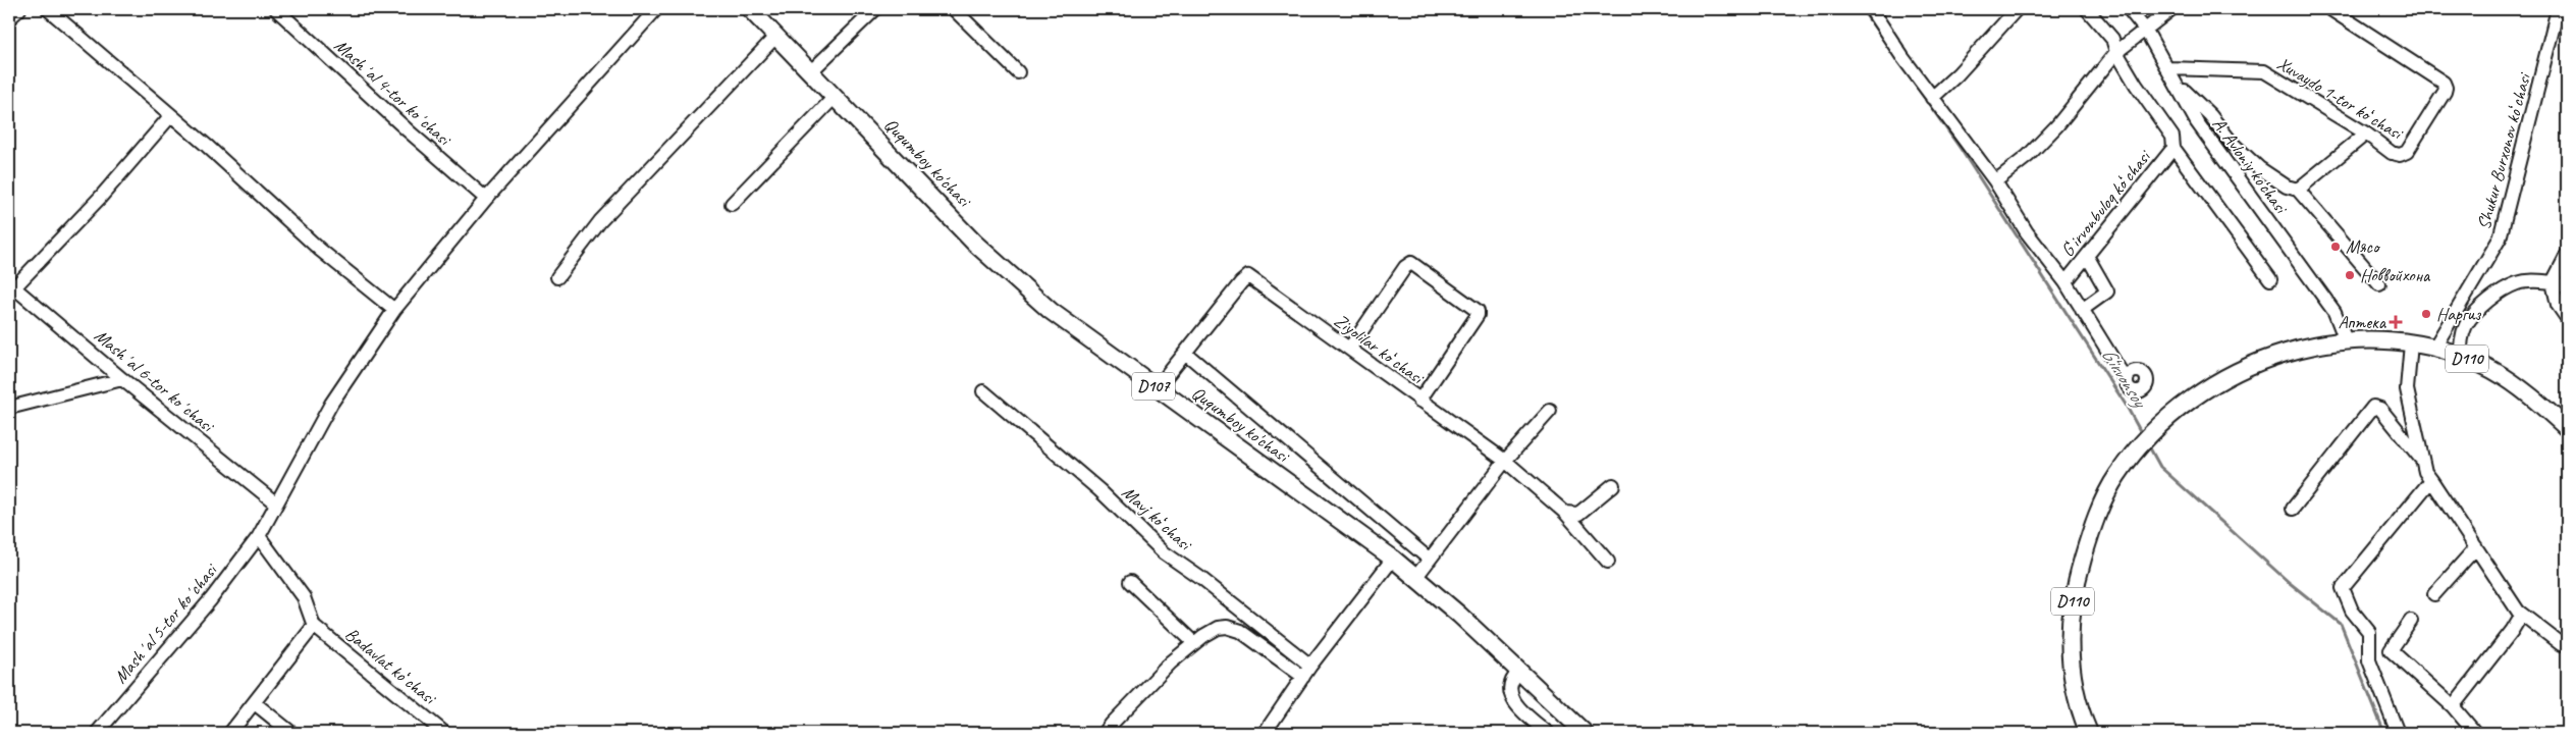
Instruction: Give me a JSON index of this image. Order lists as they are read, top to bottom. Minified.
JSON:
{"streets":{"main road":["Ququmboy ko'chasi","D110","D107"],"street":["Mashʼal 4-tor koʼchasi","Xuvaydo 1-tor koʻchasi","Shukur Burxonov koʻchasi","A. Avloniy ko‘chasi","Gʻirvonbuloq koʻchasi","Ziyolilar koʻchasi","Mashʼal 6-tor koʼchasi","Mavj koʻchasi","Mashʼal 5-tor koʼchasi","Badavlat koʻchasi"]},"crossings":[["Mashʼal 4-tor koʼchasi","Mashʼal 5-tor koʼchasi"],["Xuvaydo 1-tor koʻchasi","A. Avloniy ko‘chasi"],["Shukur Burxonov koʻchasi","D110"],["A. Avloniy ko‘chasi","D110"],["Mashʼal 6-tor koʼchasi","Mashʼal 5-tor koʼchasi"]],"water":["G‘irvonsoy"],"places":{"other":["Мясо","Новвойхона","Наргиз"],"health":["Аптека"]}}
